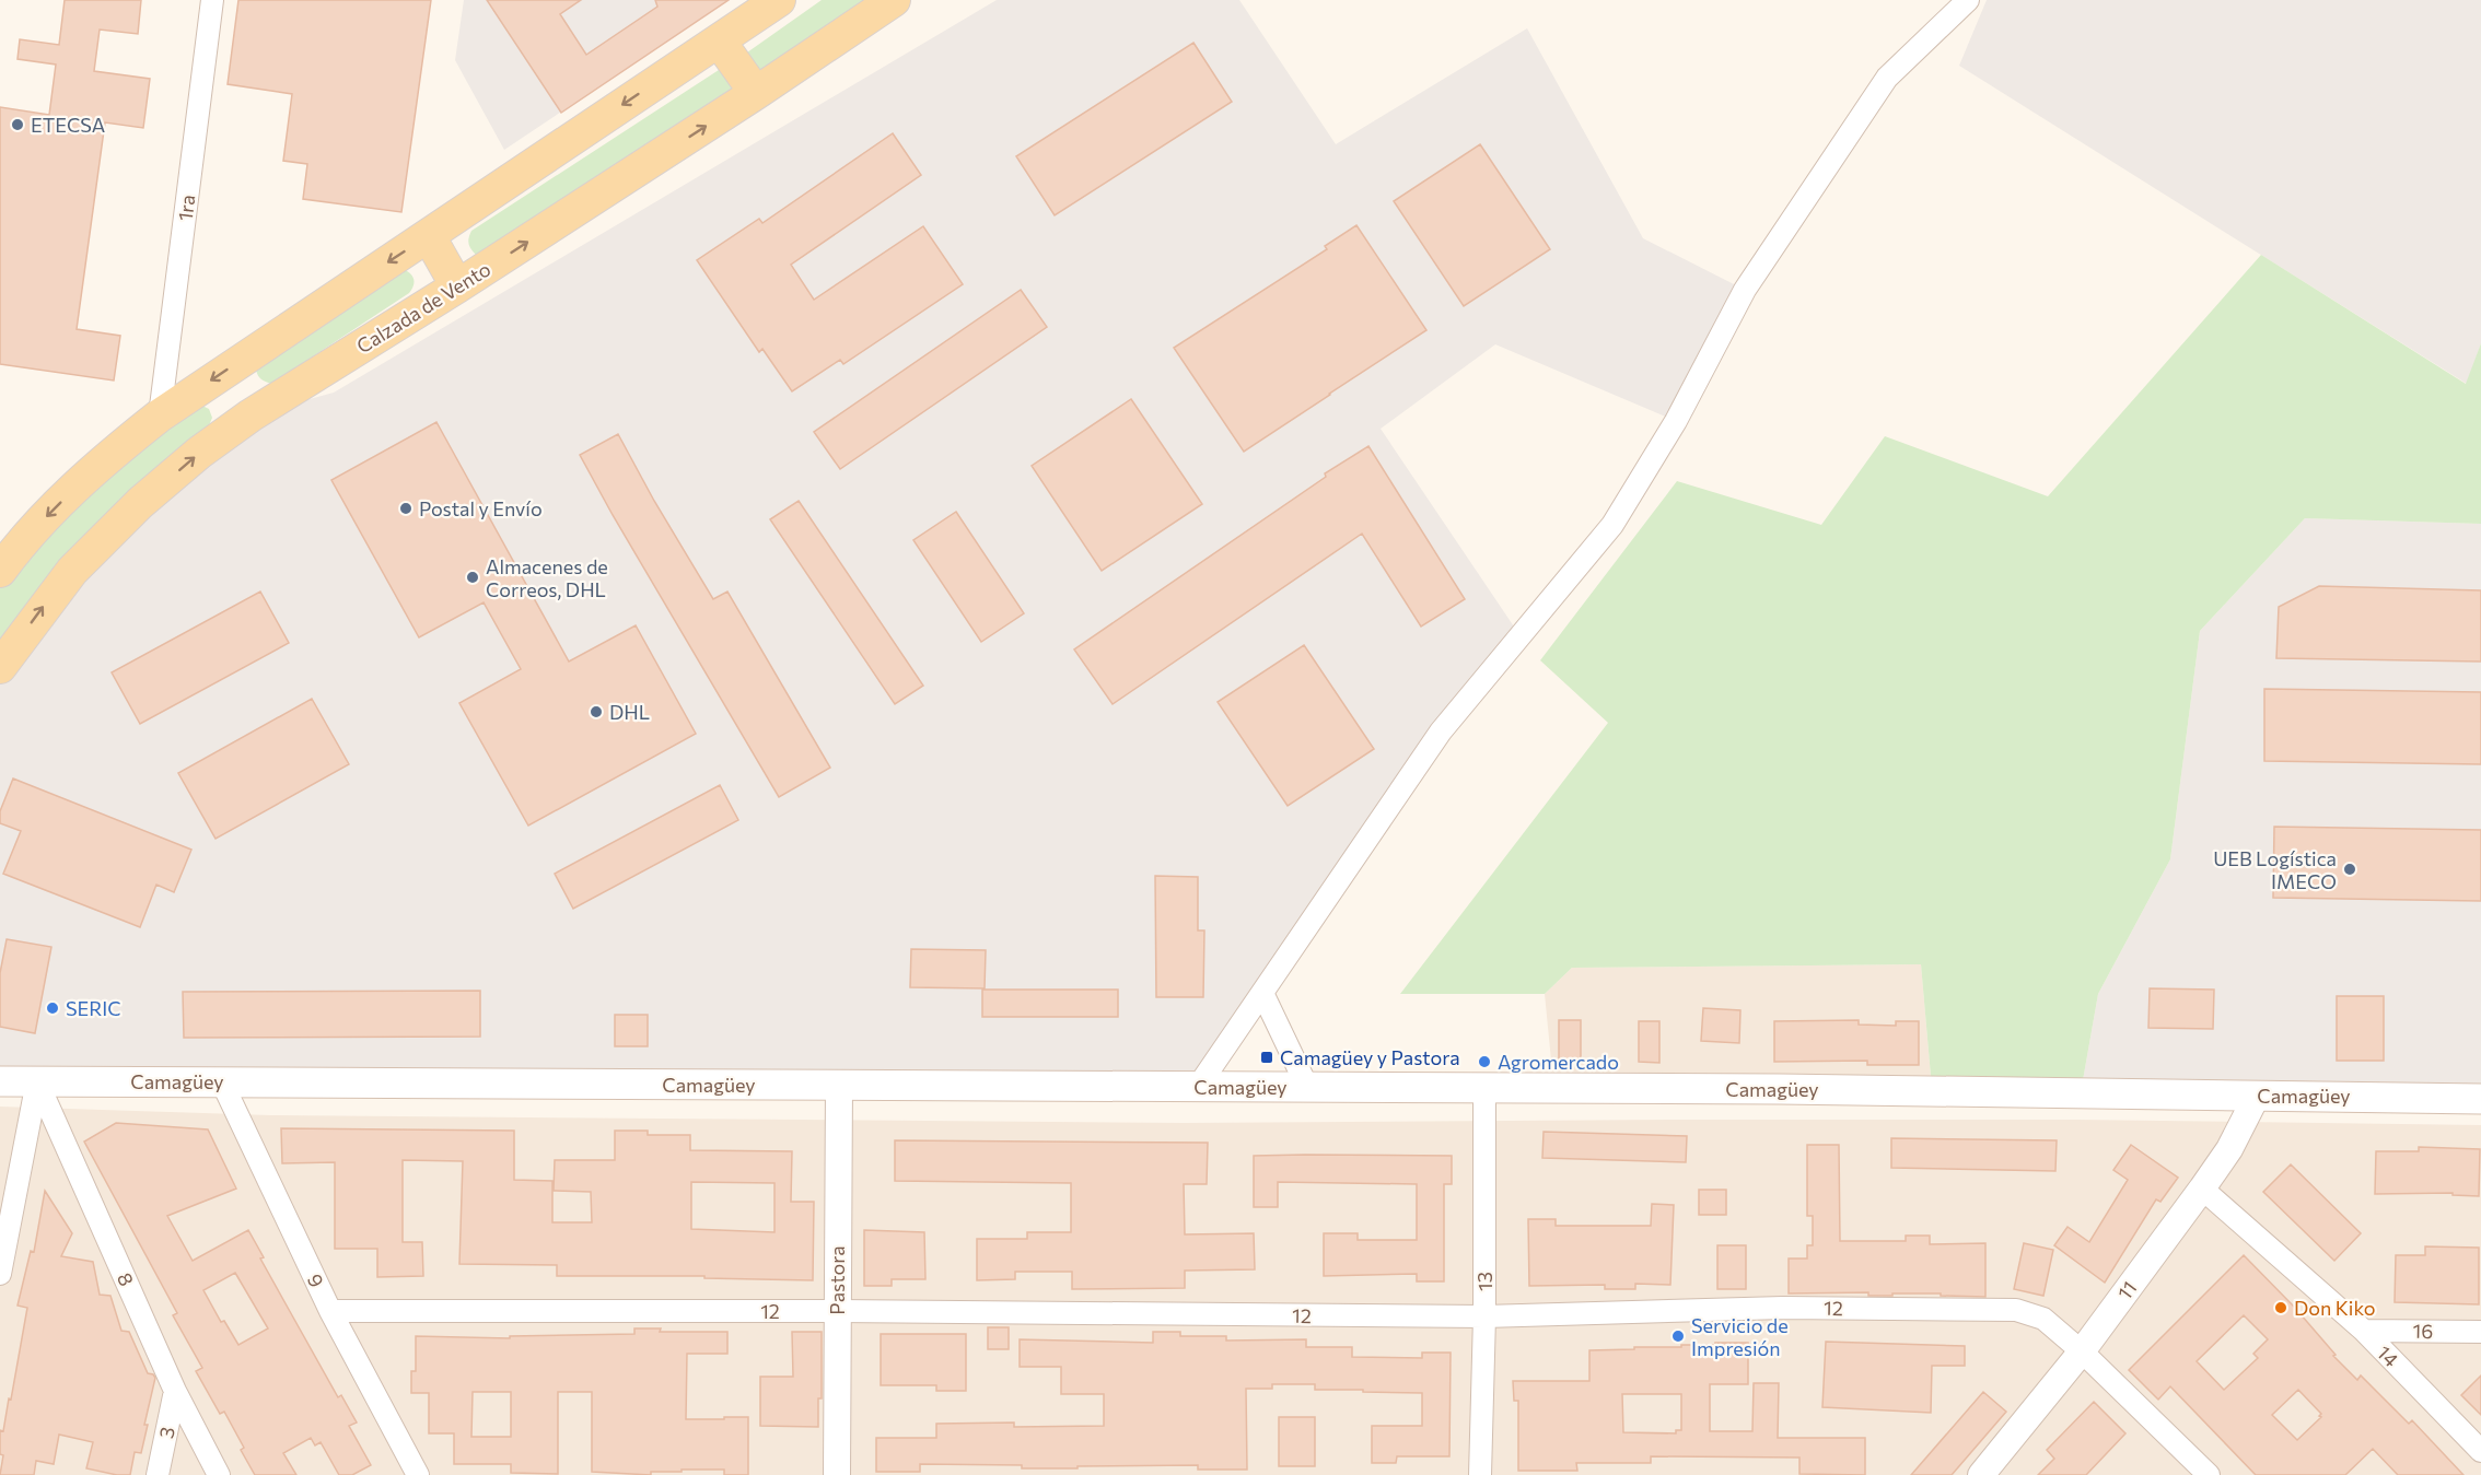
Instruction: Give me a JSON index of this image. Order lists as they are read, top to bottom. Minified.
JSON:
{"streets":{"main road":["Calzada de Vento","Camagüey"],"street":["1ra","8","9","Pastora","13","11","12","16","14","3"]},"crossings":[["Camagüey","8"],["Camagüey","9"],["Camagüey","Pastora"],["Camagüey","13"],["Camagüey","11"],["8","3"],["9","12"],["Pastora","12"],["13","12"],["11","12"],["11","14"],["16","14"]],"places":{"other":["ETECSA","Postal y Envío","Almacenes de Correos, DHL","DHL","UEB Logística IMECO","SERIC","Agromercado","Don Kiko","Servicio de Impresión"],"transit":["Camagüey y Pastora"]}}
